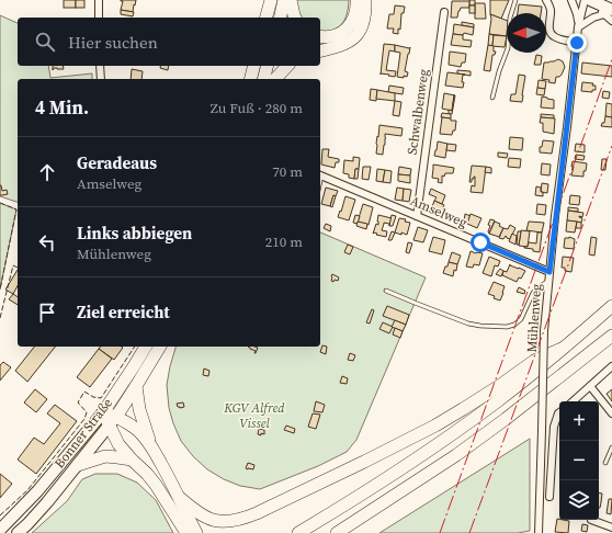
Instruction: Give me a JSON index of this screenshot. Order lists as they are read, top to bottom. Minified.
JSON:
{"streets":{"highway":["Bonner Straße"],"street":["Schwalbenweg","Amselweg","Mühlenweg"]},"crossings":[["Schwalbenweg","Amselweg"],["Amselweg","Mühlenweg"]],"parks":["KGV Alfred Vissel"],"north":"left","page":{"search":"Hier suchen","heading":["4 Min.","Zu Fuß · 280 m"],"list":[["Geradeaus","Amselweg","70 m"],["Links abbiegen","Mühlenweg","210 m"],"Ziel erreicht"],"map_buttons":["+","−"]}}
